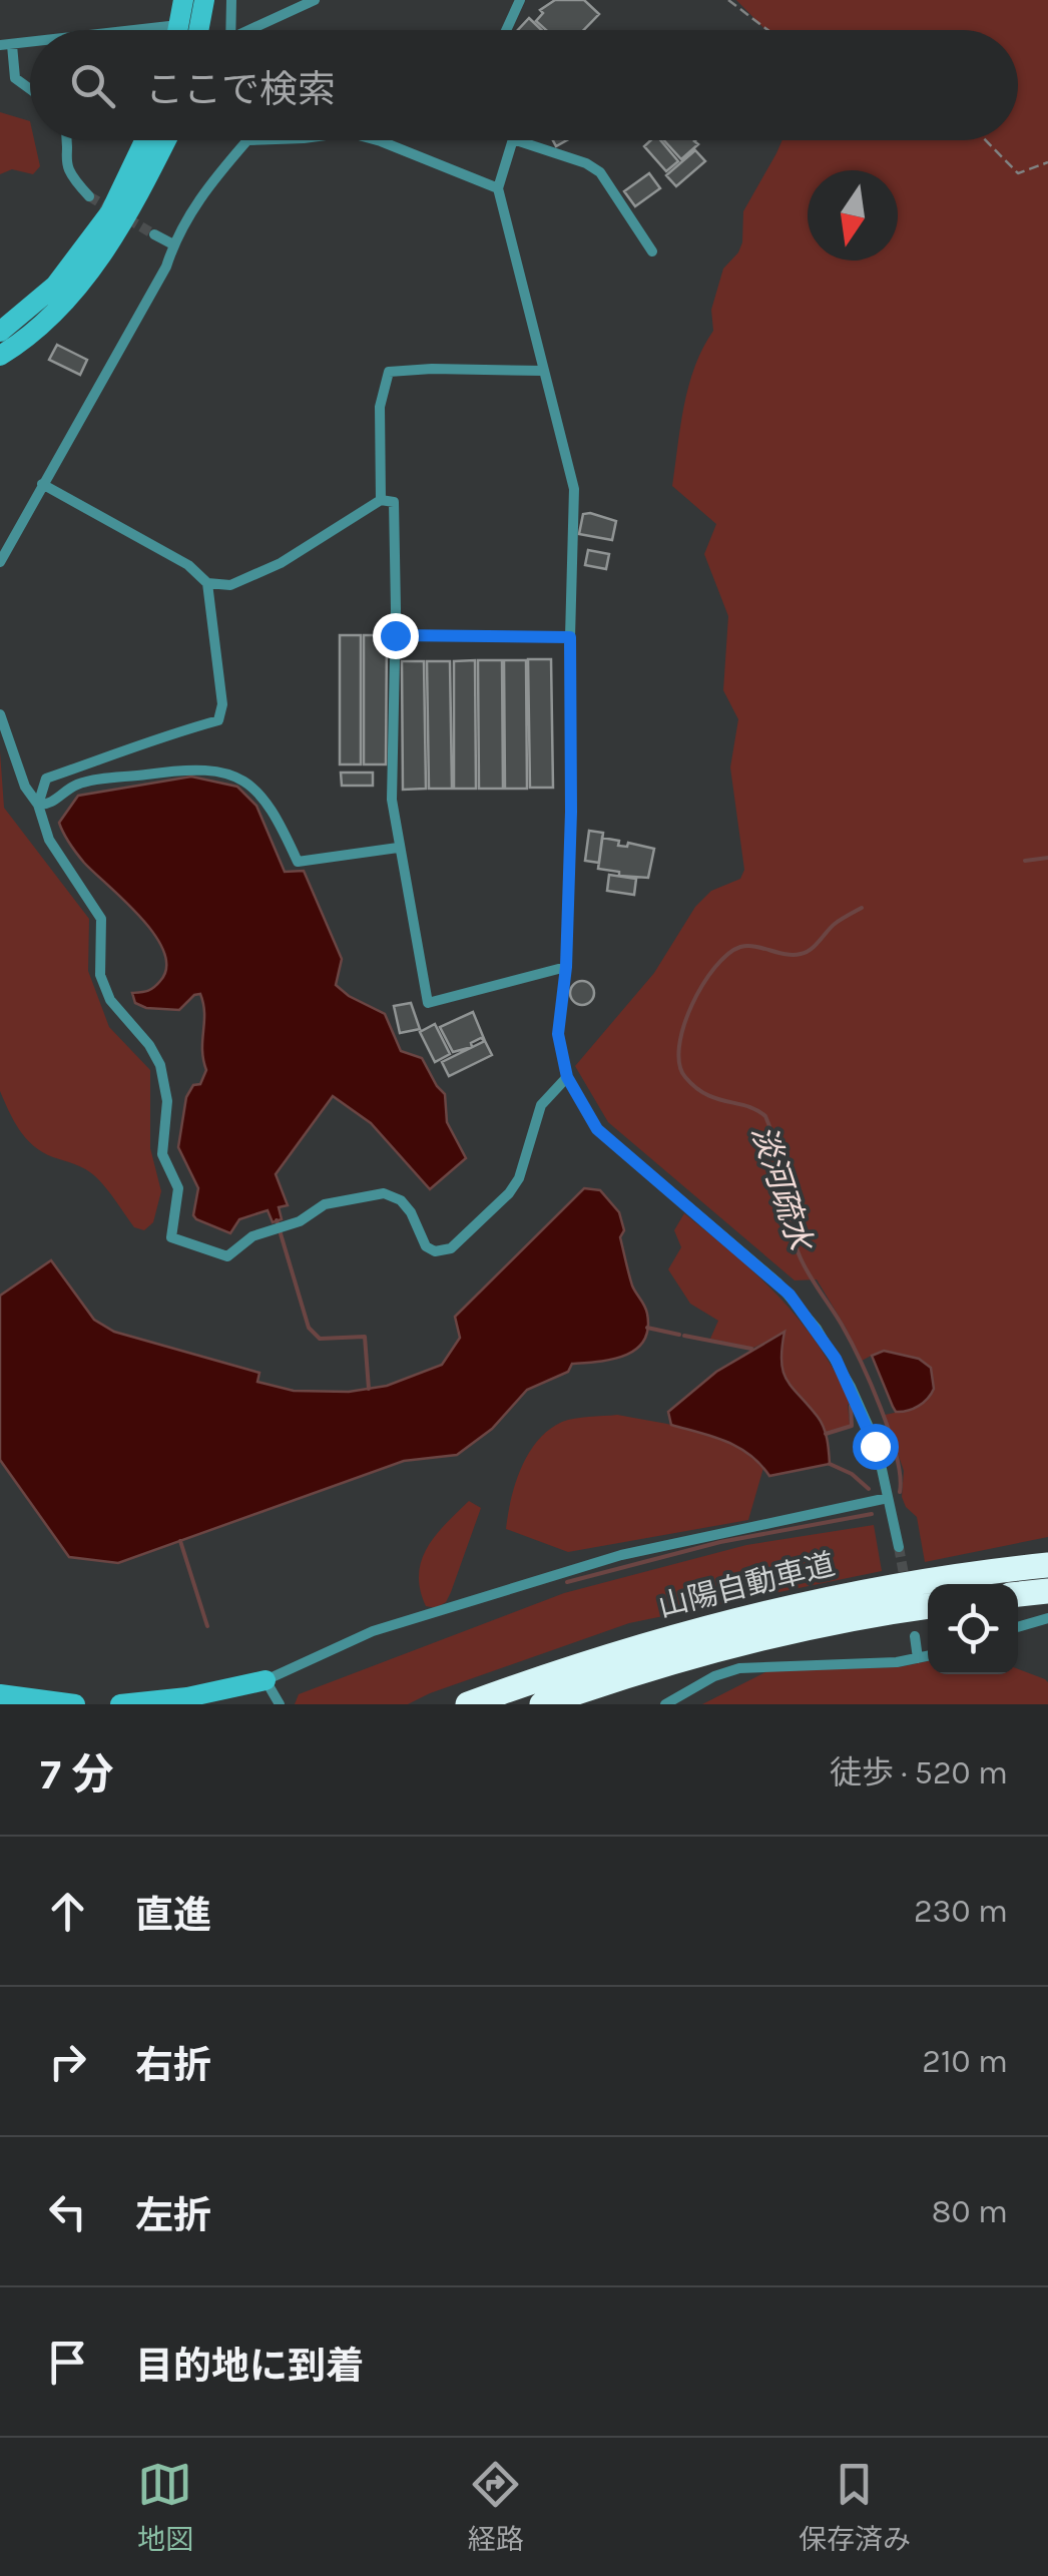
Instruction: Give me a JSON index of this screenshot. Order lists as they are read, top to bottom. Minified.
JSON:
{"streets":{"highway":["山陽自動車道"]},"water":["淡河疏水"],"north":"bottom","page":{"search":"ここで検索","heading":["7 分","徒歩 · 520 m"],"list":[["直進","230 m"],["右折","210 m"],["左折","80 m"],"目的地に到着"],"nav":["地図","経路","保存済み"]}}
